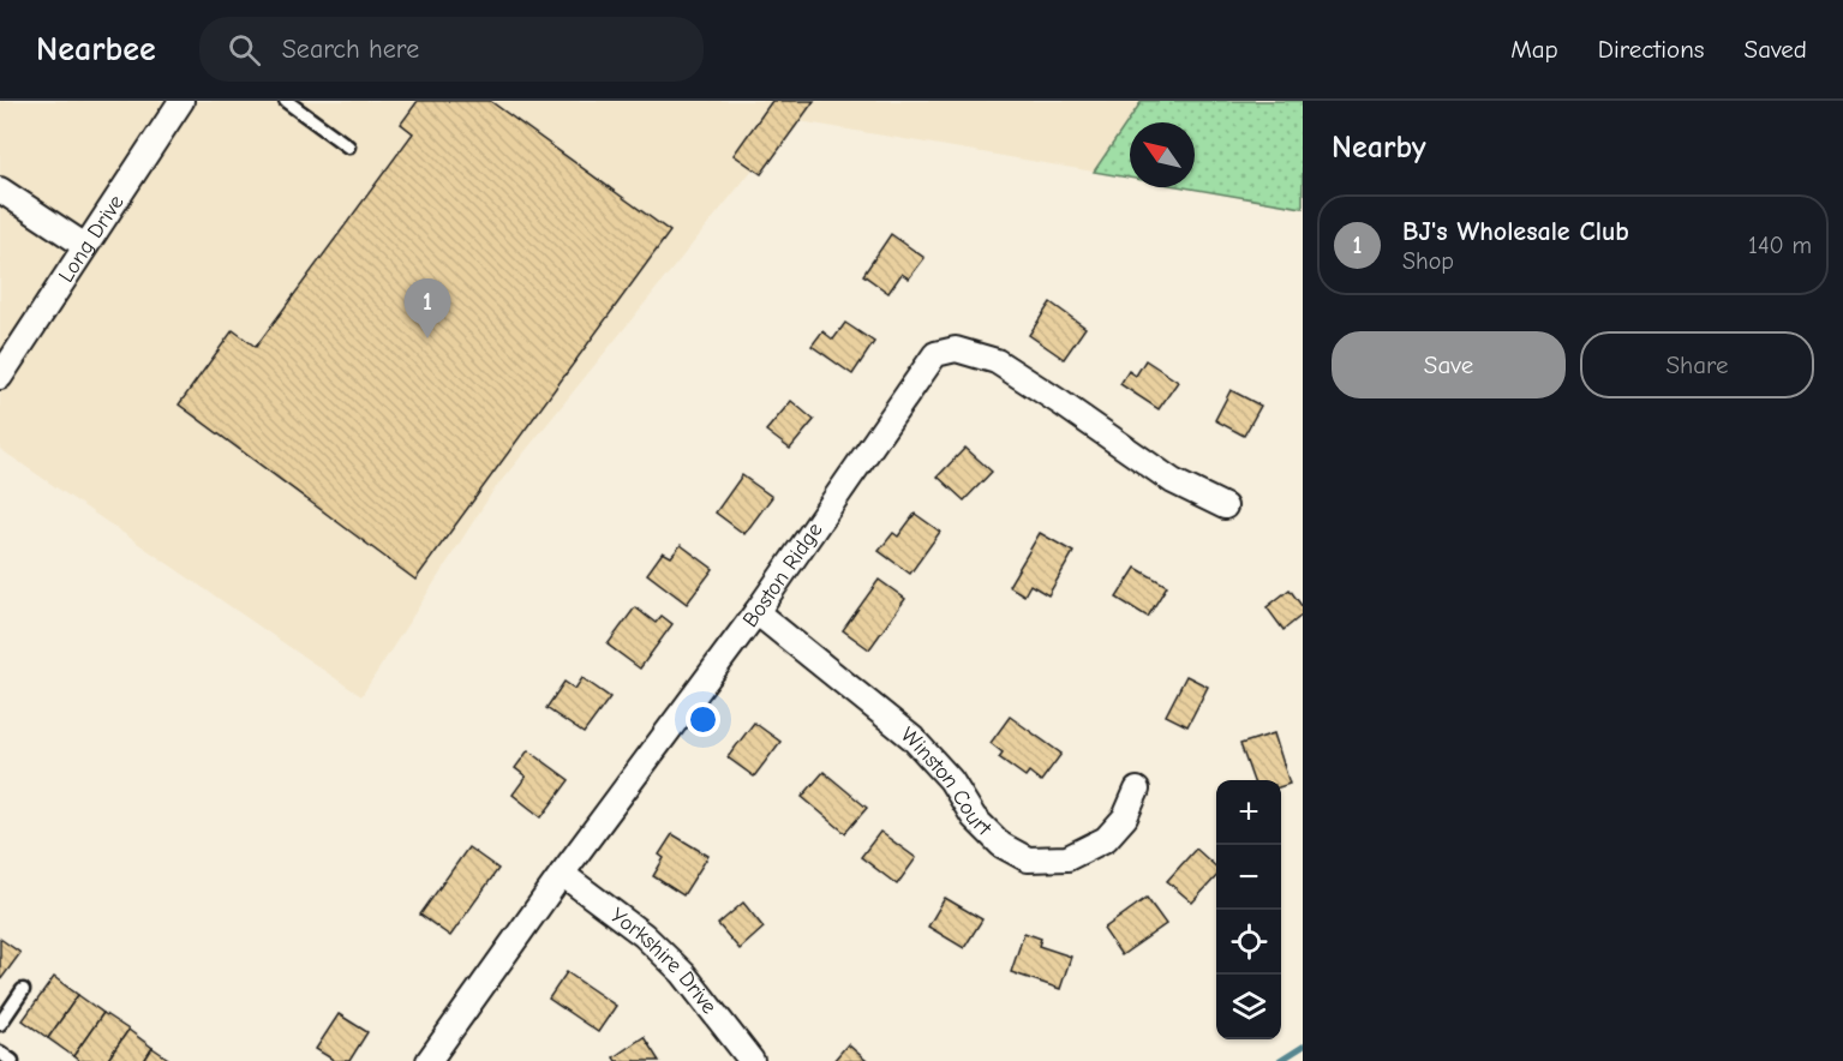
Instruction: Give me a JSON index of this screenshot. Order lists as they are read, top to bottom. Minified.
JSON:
{"streets":{"street":["Long Drive","Boston Ridge","Winston Court","Yorkshire Drive"]},"crossings":[["Boston Ridge","Winston Court"],["Boston Ridge","Yorkshire Drive"]],"north":"top left","page":{"header":"Nearbee","search":"Search here","nav":["Map","Directions","Saved"],"heading":"Nearby","list":[{"mark":"1","name":"BJ's Wholesale Club","note":"Shop","value":"140 m"}],"pins":"1","buttons":["Save","Share"],"map_buttons":["+","−"]}}
